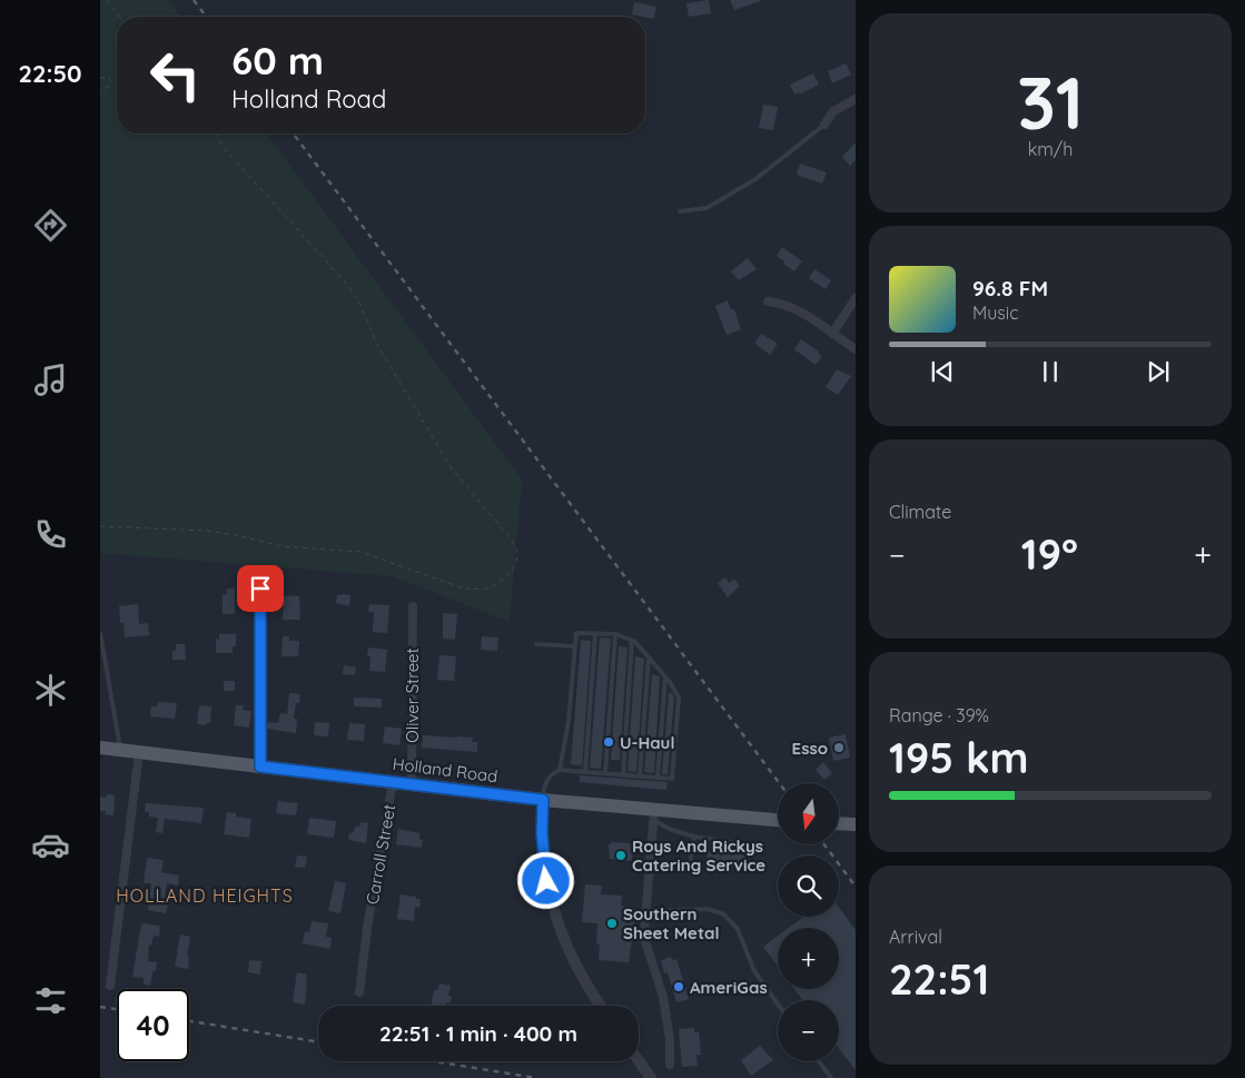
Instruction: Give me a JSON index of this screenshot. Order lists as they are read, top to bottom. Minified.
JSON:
{"streets":{"main road":["Holland Road"],"street":["Oliver Street","Carroll Street"]},"crossings":[["Oliver Street","Holland Road"],["Holland Road","Carroll Street"]],"districts":["HOLLAND HEIGHTS"],"places":["U-Haul","Esso","Roys And Rickys Catering Service","Southern Sheet Metal","AmeriGas"],"north":"bottom","page":{"tabs":"22:50","tile":[["31","km/h"],"Climate",["Range · 39%","195 km"],["Arrival","22:51"]],"turn":["60 m","Holland Road"],"song":["96.8 FM","Music"],"heat":["−","19°","+"],"map_buttons":["+","−"],"limit":"40","trip":"22:51 · 1 min · 400 m"}}
